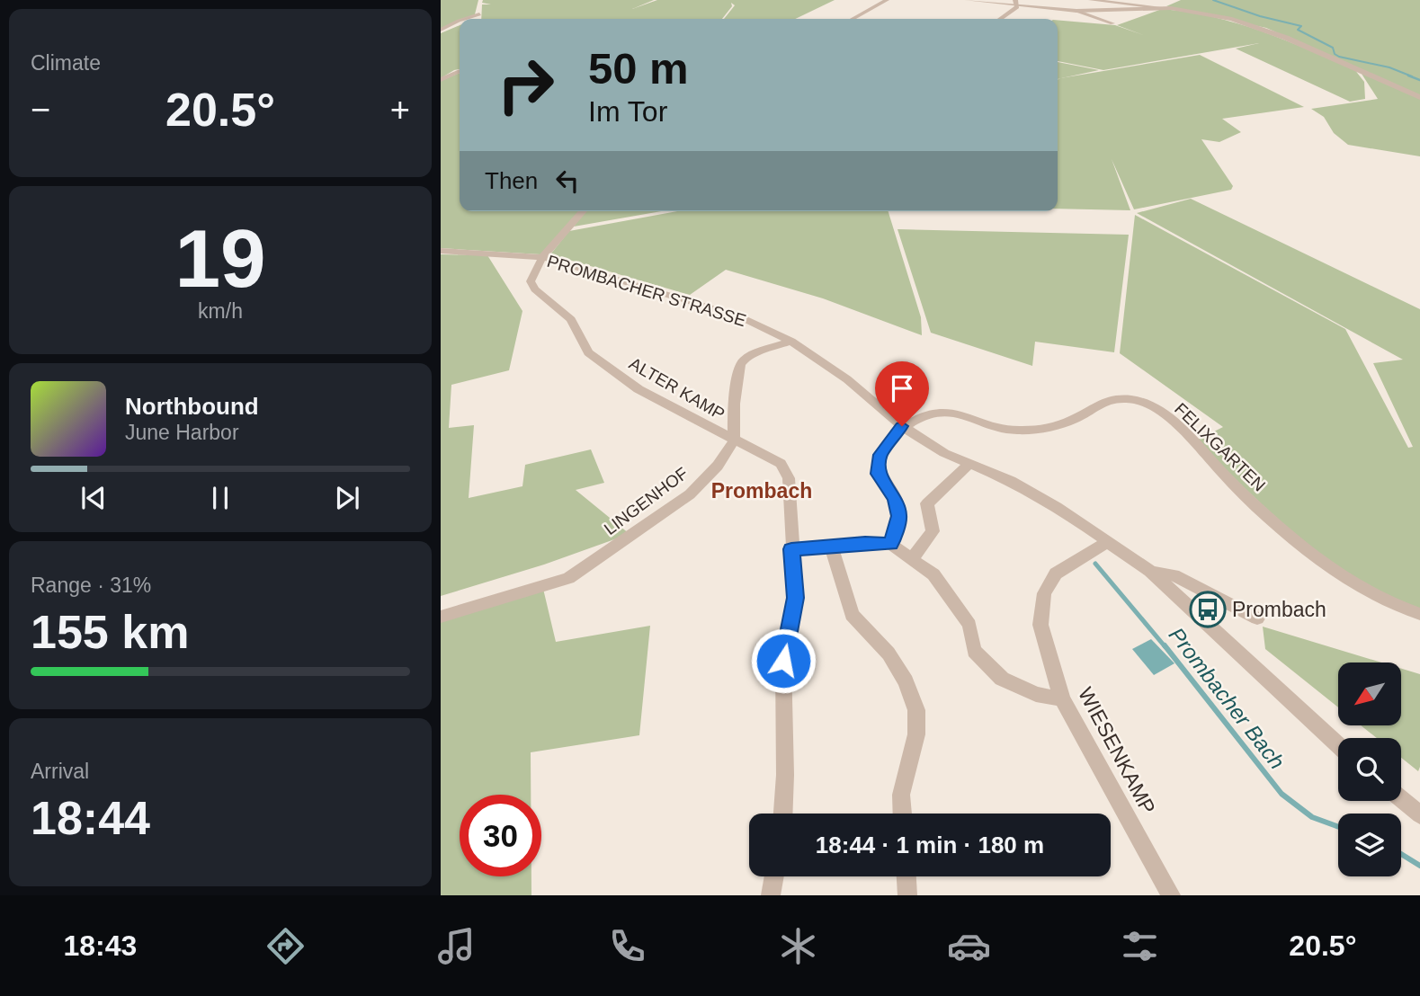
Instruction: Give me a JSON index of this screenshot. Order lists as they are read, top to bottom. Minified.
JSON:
{"streets":{"street":["PROMBACHER STRASSE","ALTER KAMP","FELIXGARTEN","LINGENHOF","WIESENKAMP"]},"crossings":[["PROMBACHER STRASSE","ALTER KAMP"],["PROMBACHER STRASSE","FELIXGARTEN"],["PROMBACHER STRASSE","WIESENKAMP"],["ALTER KAMP","LINGENHOF"]],"districts":["Prombach"],"water":["Prombacher Bach"],"places":{"bus stop":["Prombach"]},"north":"bottom left","page":{"tile":["Climate",["19","km/h"],["Range · 31%","155 km"],["Arrival","18:44"]],"turn":["50 m","Im Tor"],"heat":["−","20.5°","+"],"then":"Then","song":["Northbound","June Harbor"],"limit":"30","trip":"18:44 · 1 min · 180 m","tabs":["18:43","20.5°"]}}
